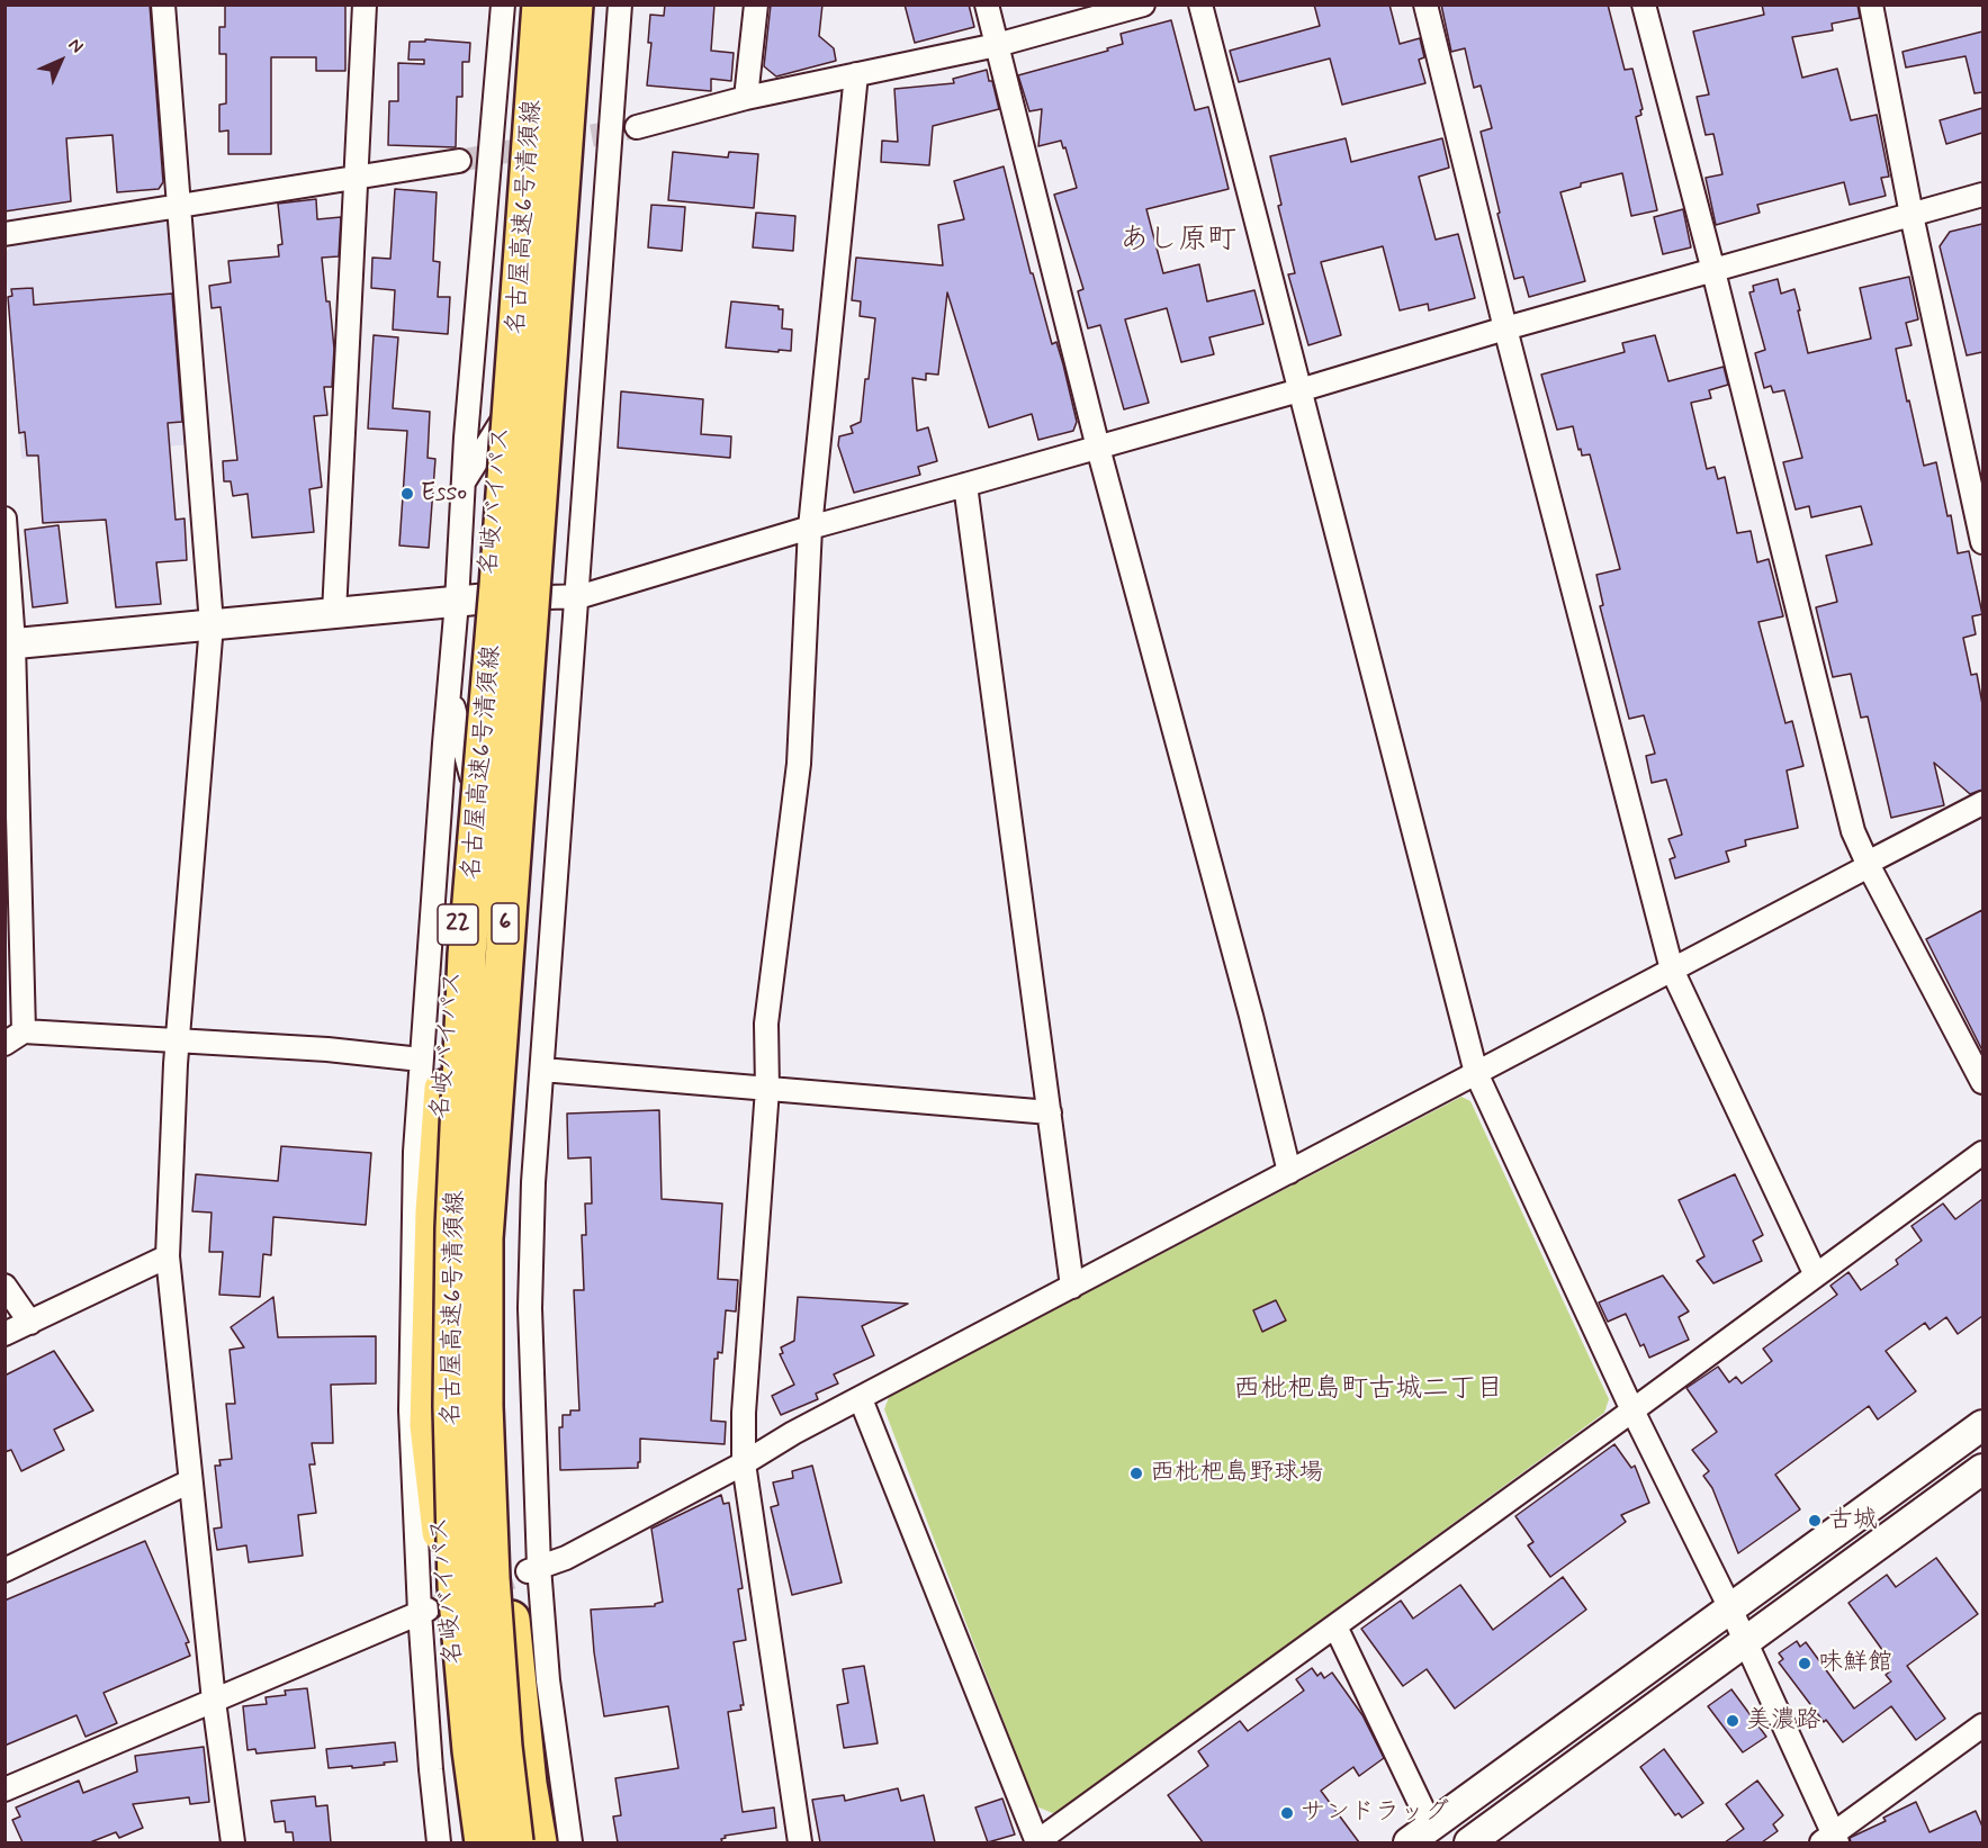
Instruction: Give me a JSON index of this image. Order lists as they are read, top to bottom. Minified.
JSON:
{"streets":{"highway":["名古屋高速6号清須線","名岐バイパス","6","22"]},"districts":["あし原町","西枇杷島町古城二丁目"],"places":["Esso","西枇杷島野球場","古城","味鮮館","美濃路","サンドラッグ"],"north":"top right"}
